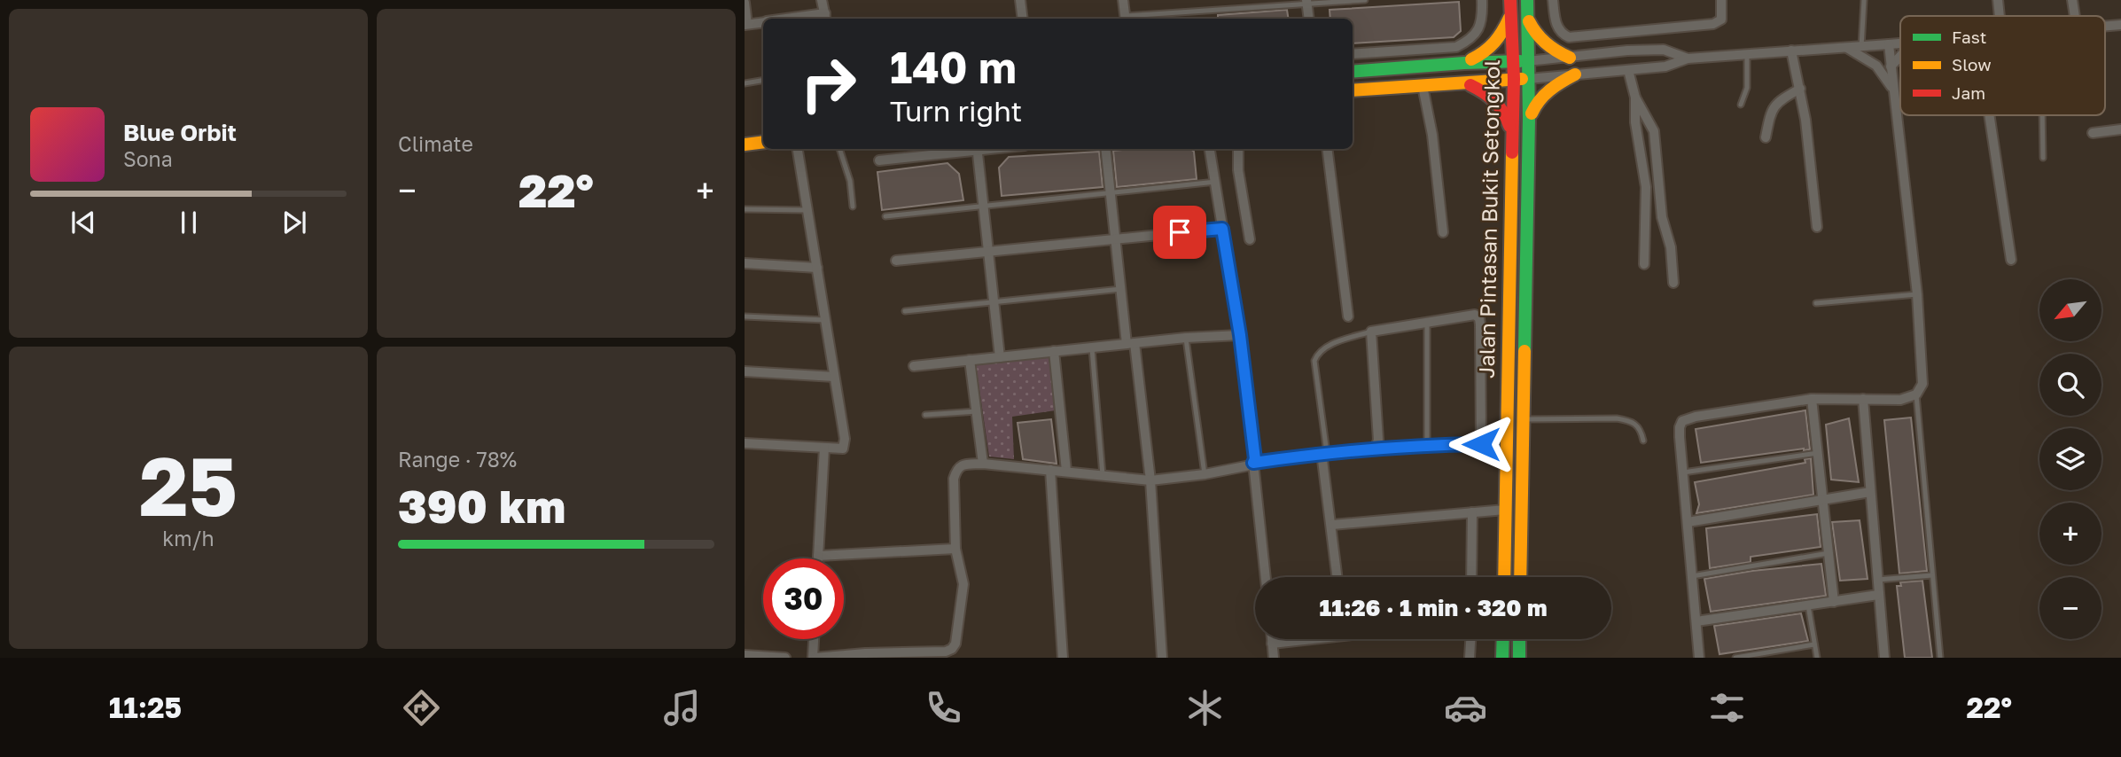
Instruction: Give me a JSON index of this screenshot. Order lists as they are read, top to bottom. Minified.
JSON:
{"streets":{"main road":["Jalan Pintasan Bukit Setongkol"]},"legend":["Fast","Slow","Jam"],"north":"bottom left","page":{"tile":["Climate",["25","km/h"],["Range · 78%","390 km"]],"turn":["140 m","Turn right"],"song":["Blue Orbit","Sona"],"heat":["−","22°","+"],"map_buttons":["+","−"],"limit":"30","trip":"11:26 · 1 min · 320 m","tabs":["11:25","22°"]}}
